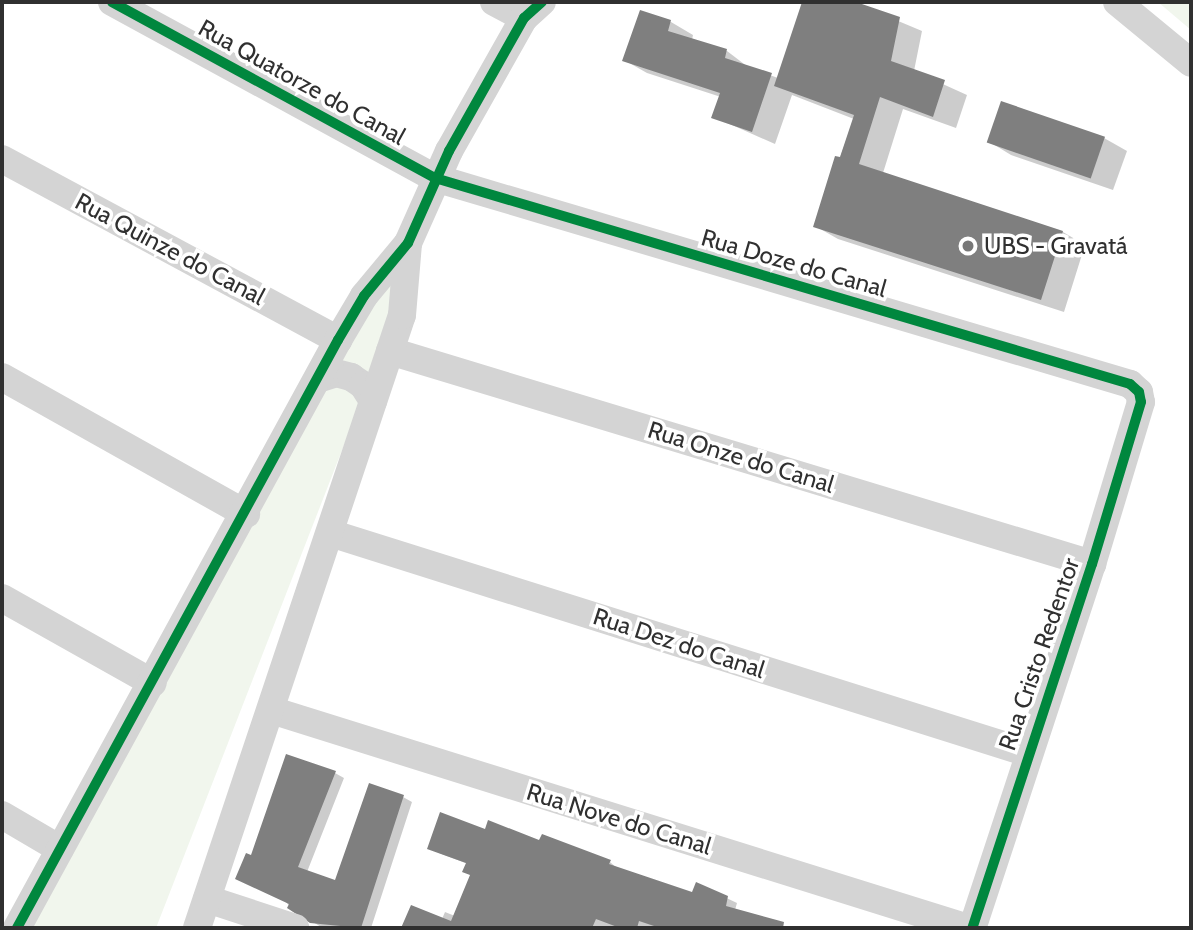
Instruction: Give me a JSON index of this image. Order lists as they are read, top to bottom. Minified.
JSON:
{"streets":{"street":["Rua Quatorze do Canal","Rua Quinze do Canal","Rua Doze do Canal","Rua Onze do Canal","Rua Dez do Canal","Rua Cristo Redentor","Rua Nove do Canal"]},"crossings":[["Rua Quatorze do Canal","Rua Doze do Canal"],["Rua Doze do Canal","Rua Cristo Redentor"],["Rua Onze do Canal","Rua Cristo Redentor"],["Rua Dez do Canal","Rua Cristo Redentor"],["Rua Cristo Redentor","Rua Nove do Canal"]],"places":["UBS - Gravatá"]}
